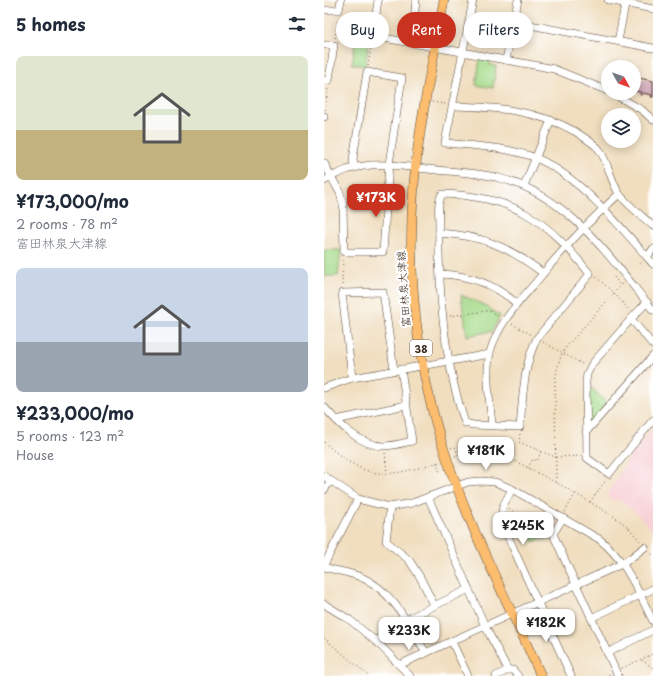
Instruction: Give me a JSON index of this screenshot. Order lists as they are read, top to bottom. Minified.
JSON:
{"streets":{"main road":["富田林泉大津線","38"]},"north":"bottom right","page":{"heading":"5 homes","chip":["Buy","Rent","Filters"],"list":[{"name":"¥173,000/mo","note":"2 rooms · 78 m² · 富田林泉大津線"},{"name":"¥233,000/mo","note":"5 rooms · 123 m² · House"}],"price":["¥173K","¥181K","¥245K","¥182K","¥233K"]}}
